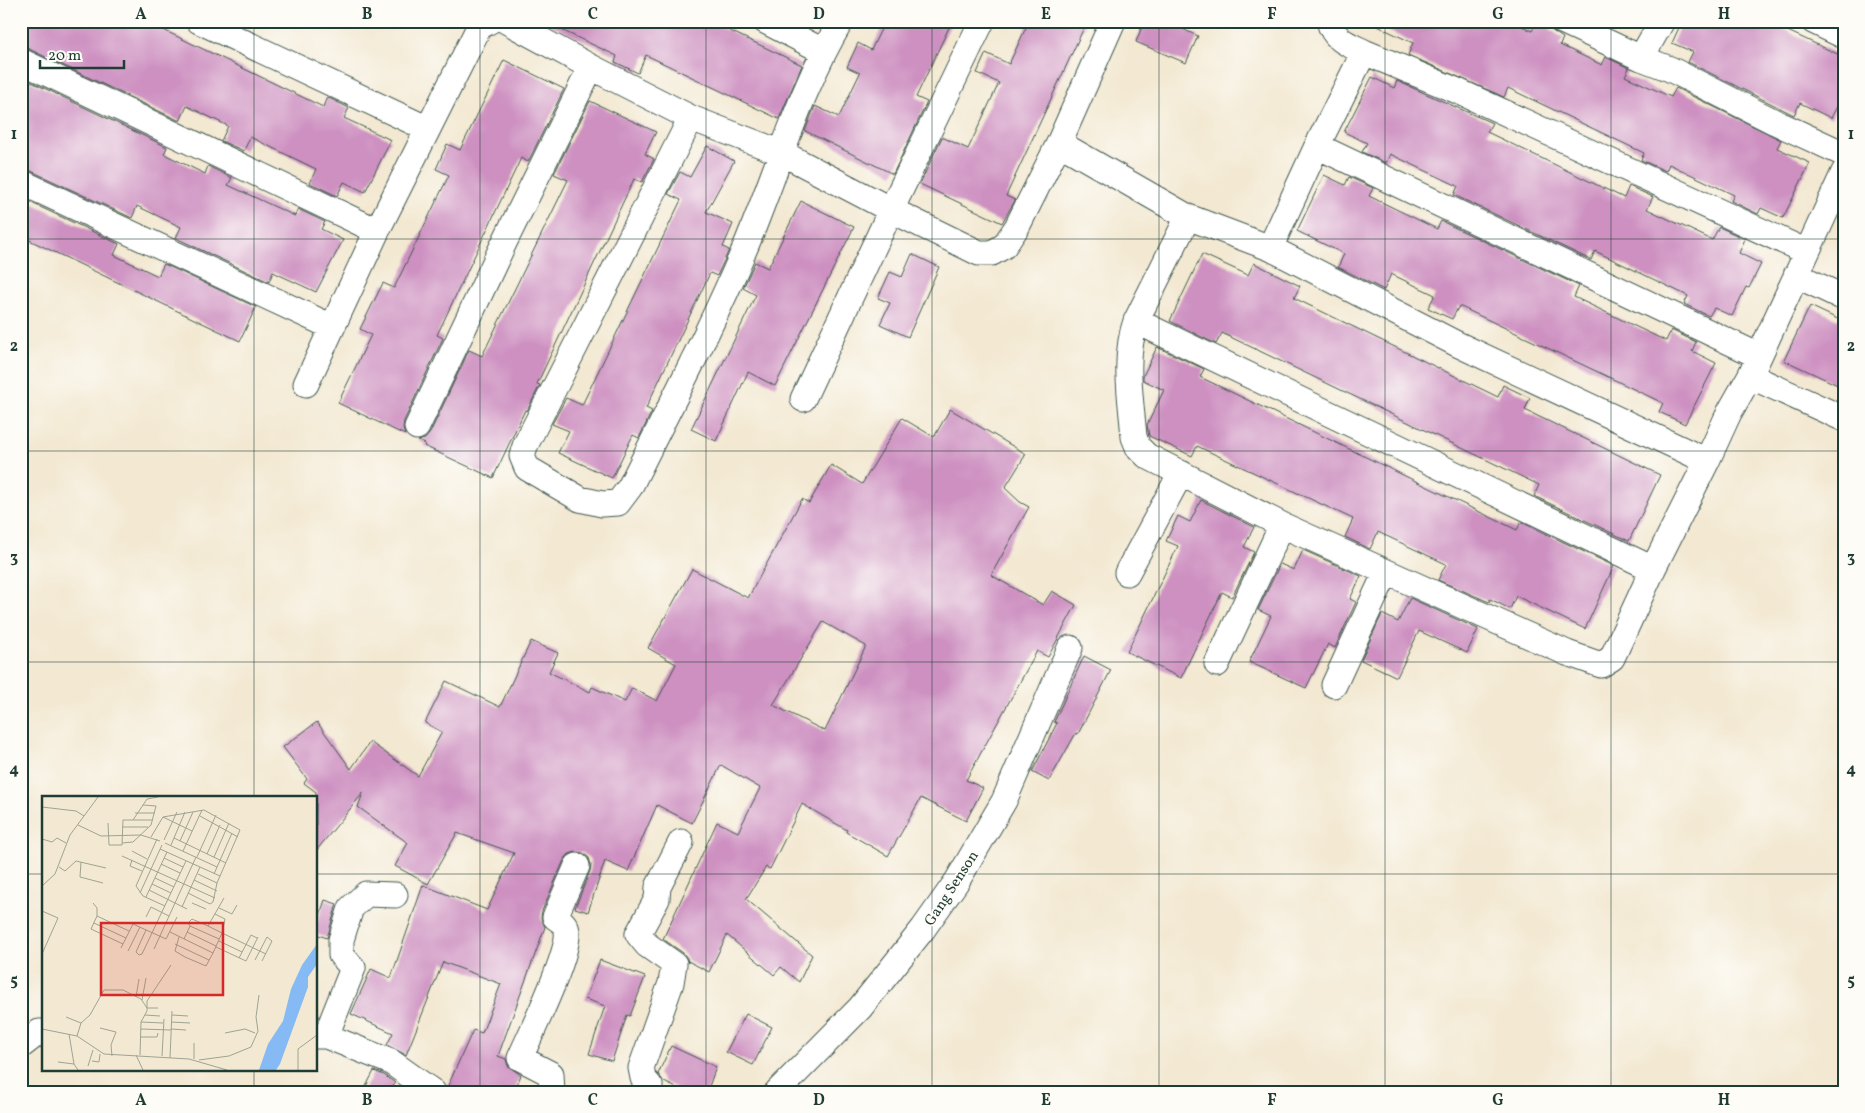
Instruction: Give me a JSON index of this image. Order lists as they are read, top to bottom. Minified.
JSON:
{"streets":{"street":["Gang Senson"]},"scale_bar":"20 m","grid":{"columns":["A","B","C","D","E","F","G","H"],"rows":["1","2","3","4","5"]}}
